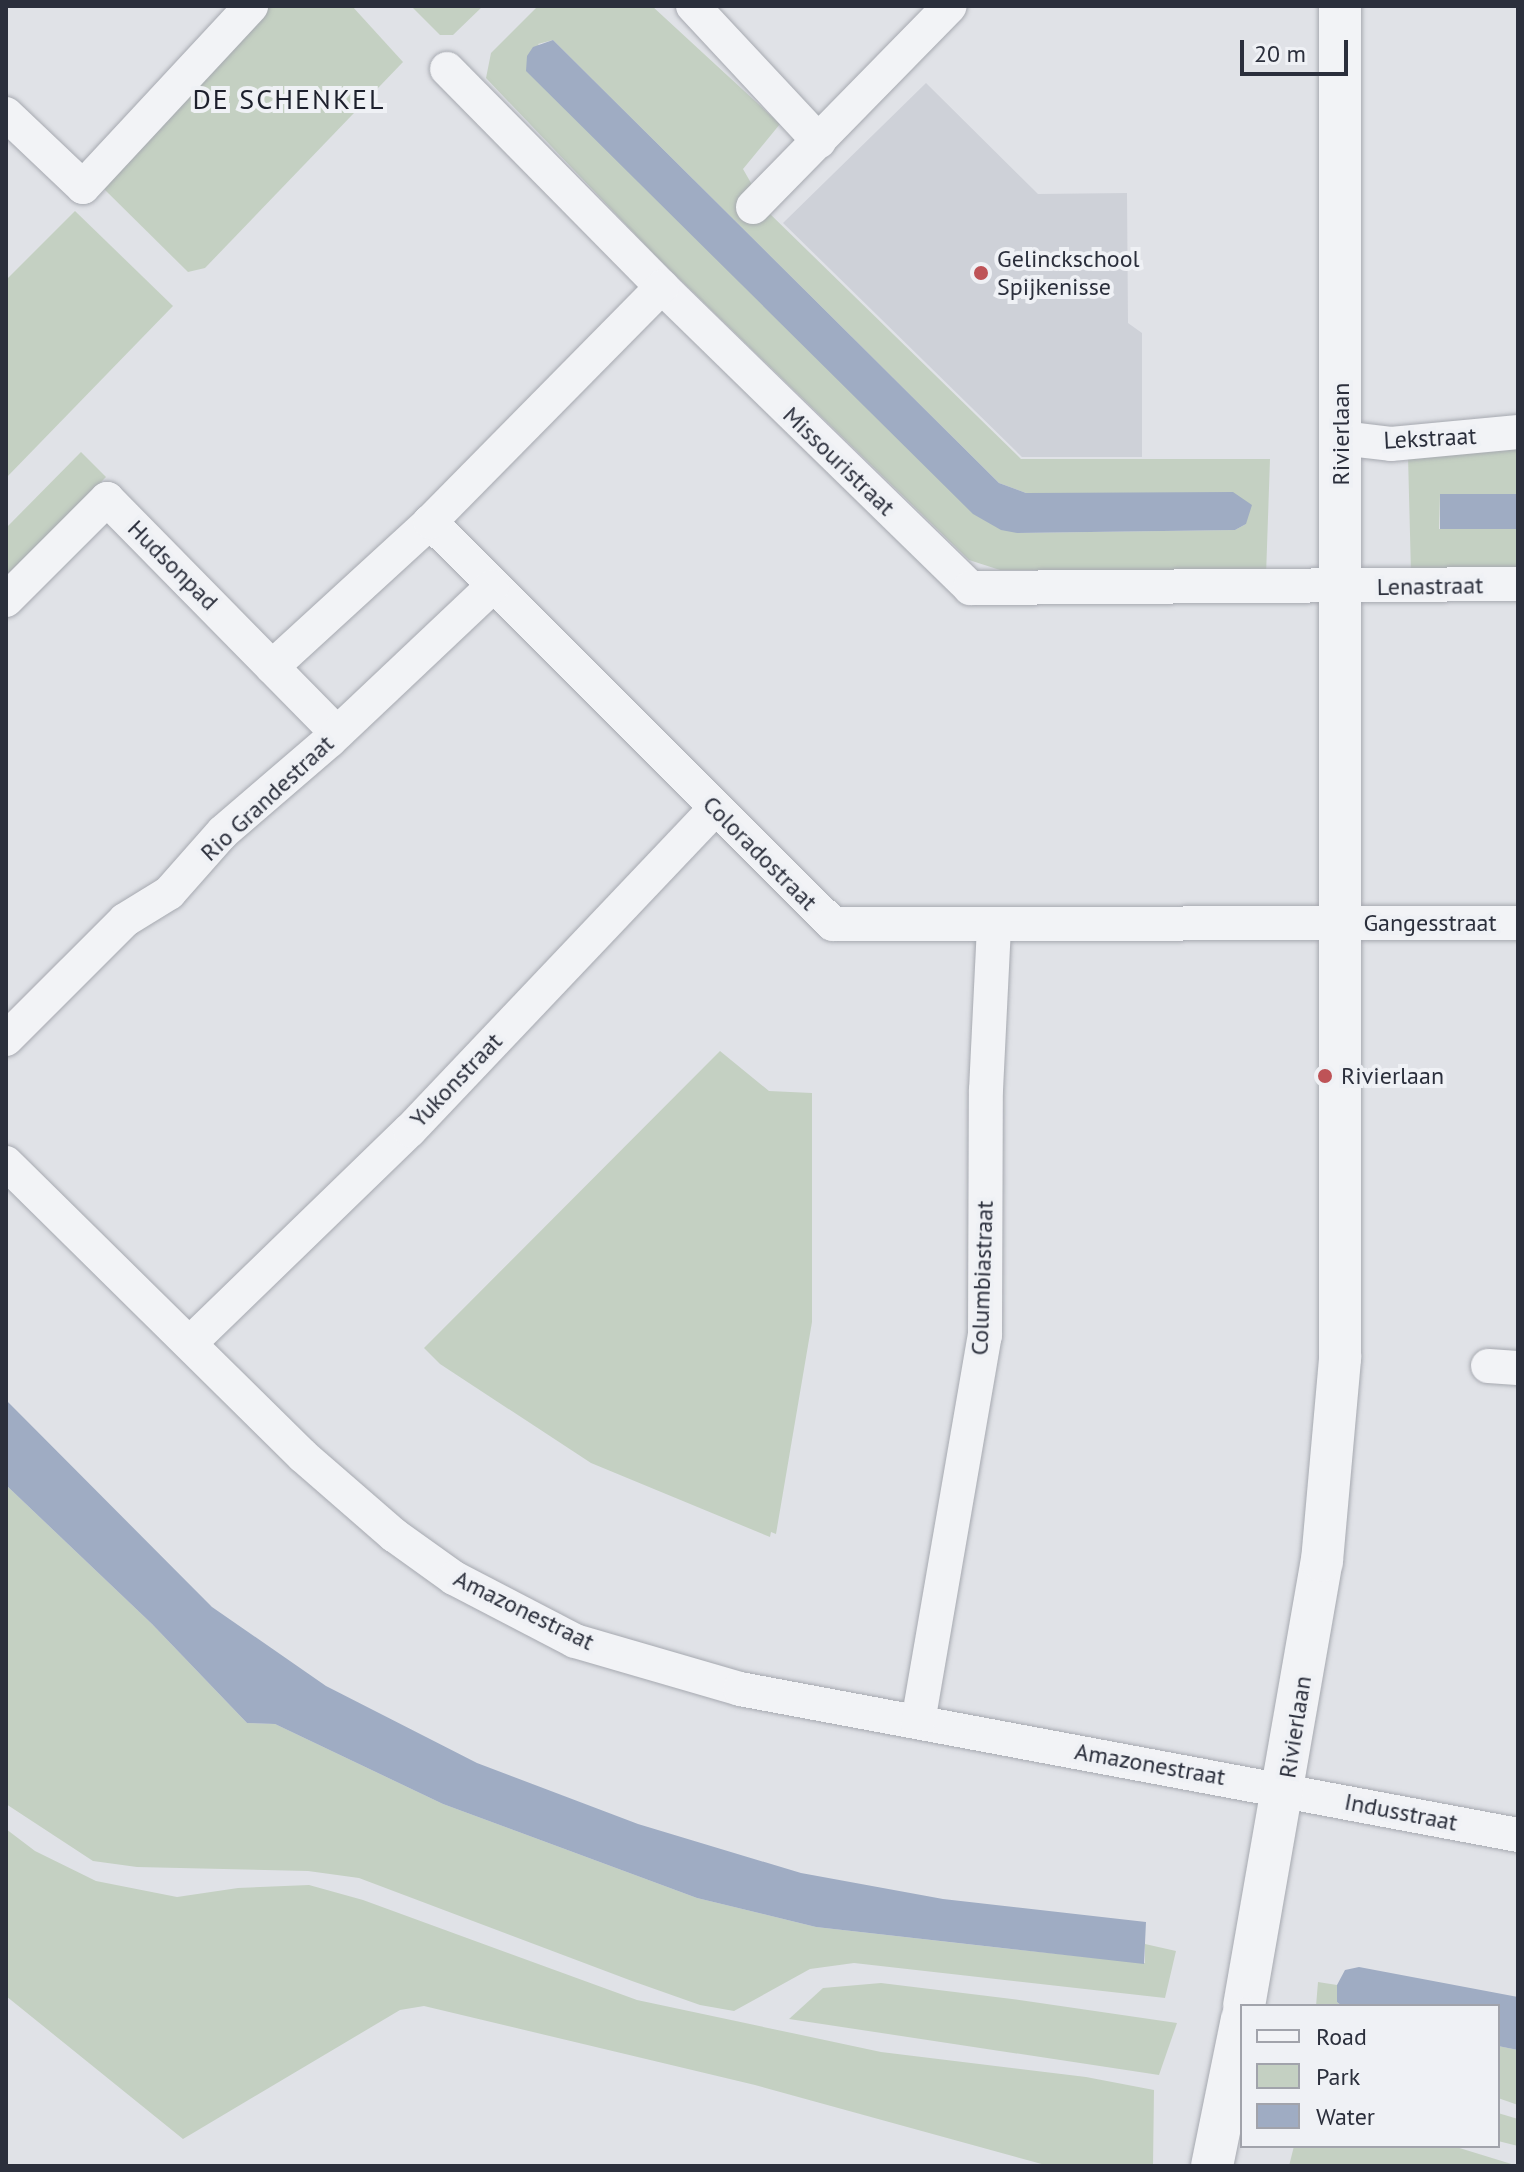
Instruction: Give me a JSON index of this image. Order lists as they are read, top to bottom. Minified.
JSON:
{"streets":{"street":["Rivierlaan","Lekstraat","Missouristraat","Hudsonpad","Lenastraat","Rio Grandestraat","Coloradostraat","Gangesstraat","Yukonstraat","Columbiastraat","Amazonestraat","Indusstraat"]},"crossings":[["Rivierlaan","Lekstraat"],["Rivierlaan","Missouristraat"],["Rivierlaan","Lenastraat"],["Rivierlaan","Coloradostraat"],["Rivierlaan","Gangesstraat"],["Rivierlaan","Amazonestraat"],["Rivierlaan","Indusstraat"],["Missouristraat","Lenastraat"],["Hudsonpad","Rio Grandestraat"],["Rio Grandestraat","Coloradostraat"],["Coloradostraat","Gangesstraat"],["Coloradostraat","Yukonstraat"],["Coloradostraat","Columbiastraat"],["Yukonstraat","Amazonestraat"],["Columbiastraat","Amazonestraat"],["Amazonestraat","Indusstraat"]],"districts":["DE SCHENKEL"],"places":["Gelinckschool Spijkenisse","Rivierlaan"],"legend":["Road","Park","Water"],"scale_bar":"20 m"}
